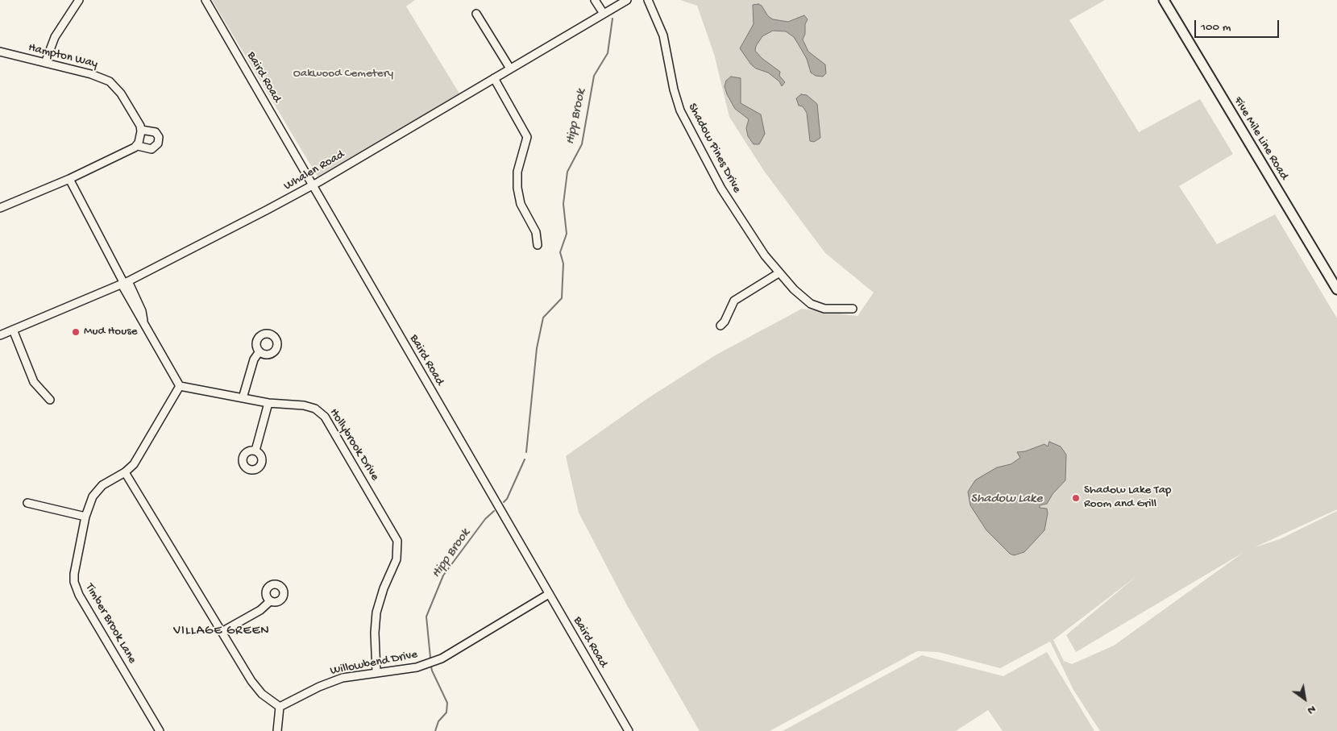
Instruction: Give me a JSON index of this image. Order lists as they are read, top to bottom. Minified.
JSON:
{"streets":{"main road":["Five Mile Line Road"],"street":["Hampton Way","Baird Road","Shadow Pines Drive","Whalen Road","Hollybrook Drive","Timber Brook Lane","Willowbend Drive"]},"crossings":[["Baird Road","Whalen Road"],["Baird Road","Willowbend Drive"],["Hollybrook Drive","Timber Brook Lane"],["Hollybrook Drive","Willowbend Drive"]],"districts":["VILLAGE GREEN"],"water":["Hipp Brook","Shadow Lake"],"parks":["Oakwood Cemetery"],"places":["Mud House","Shadow Lake Tap Room and Grill"],"scale_bar":"100 m","north":"bottom right"}
